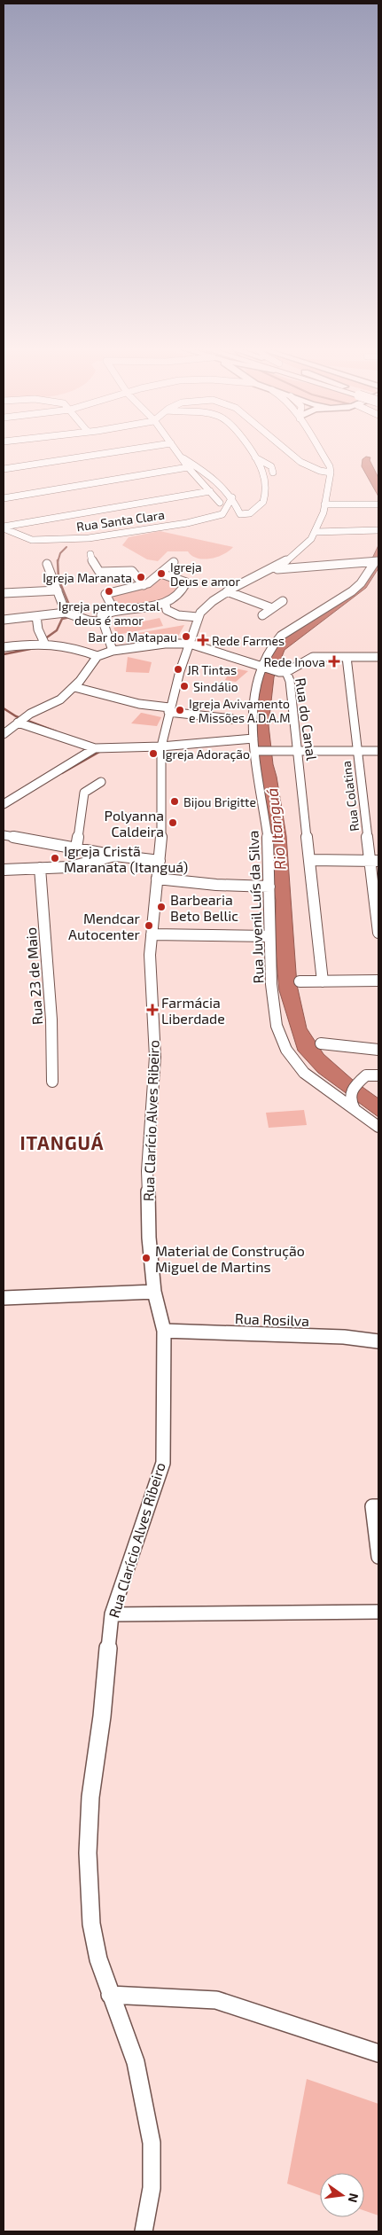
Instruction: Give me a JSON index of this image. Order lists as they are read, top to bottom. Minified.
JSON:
{"streets":{"street":["Rua Santa Clara","Rua do Canal","Rua Colatina","Rua Juvenil Luís da Silva","Rua 23 de Maio","Rua Clarício Alves Ribeiro","Rua Rosilva"]},"crossings":[["Rua Clarício Alves Ribeiro","Rua Rosilva"]],"districts":["ITANGUÁ"],"water":["Rio Itanguá"],"places":{"other":["Igreja Deus e amor","Igreja Maranata","Igreja pentecostal deus é amor","Bar do Matapau","JR Tintas","Sindálio","Igreja Avivamento e Missões A.D.A.M","Igreja Adoração","Bijou Brigitte","Polyanna Caldeira","Igreja Cristã Maranata (Itanguá)","Barbearia Beto Bellic","Mendcar Autocenter","Material de Construção Miguel de Martins"],"health":["Rede Farmes","Rede Inova","Farmácia Liberdade"]},"north":"right"}
